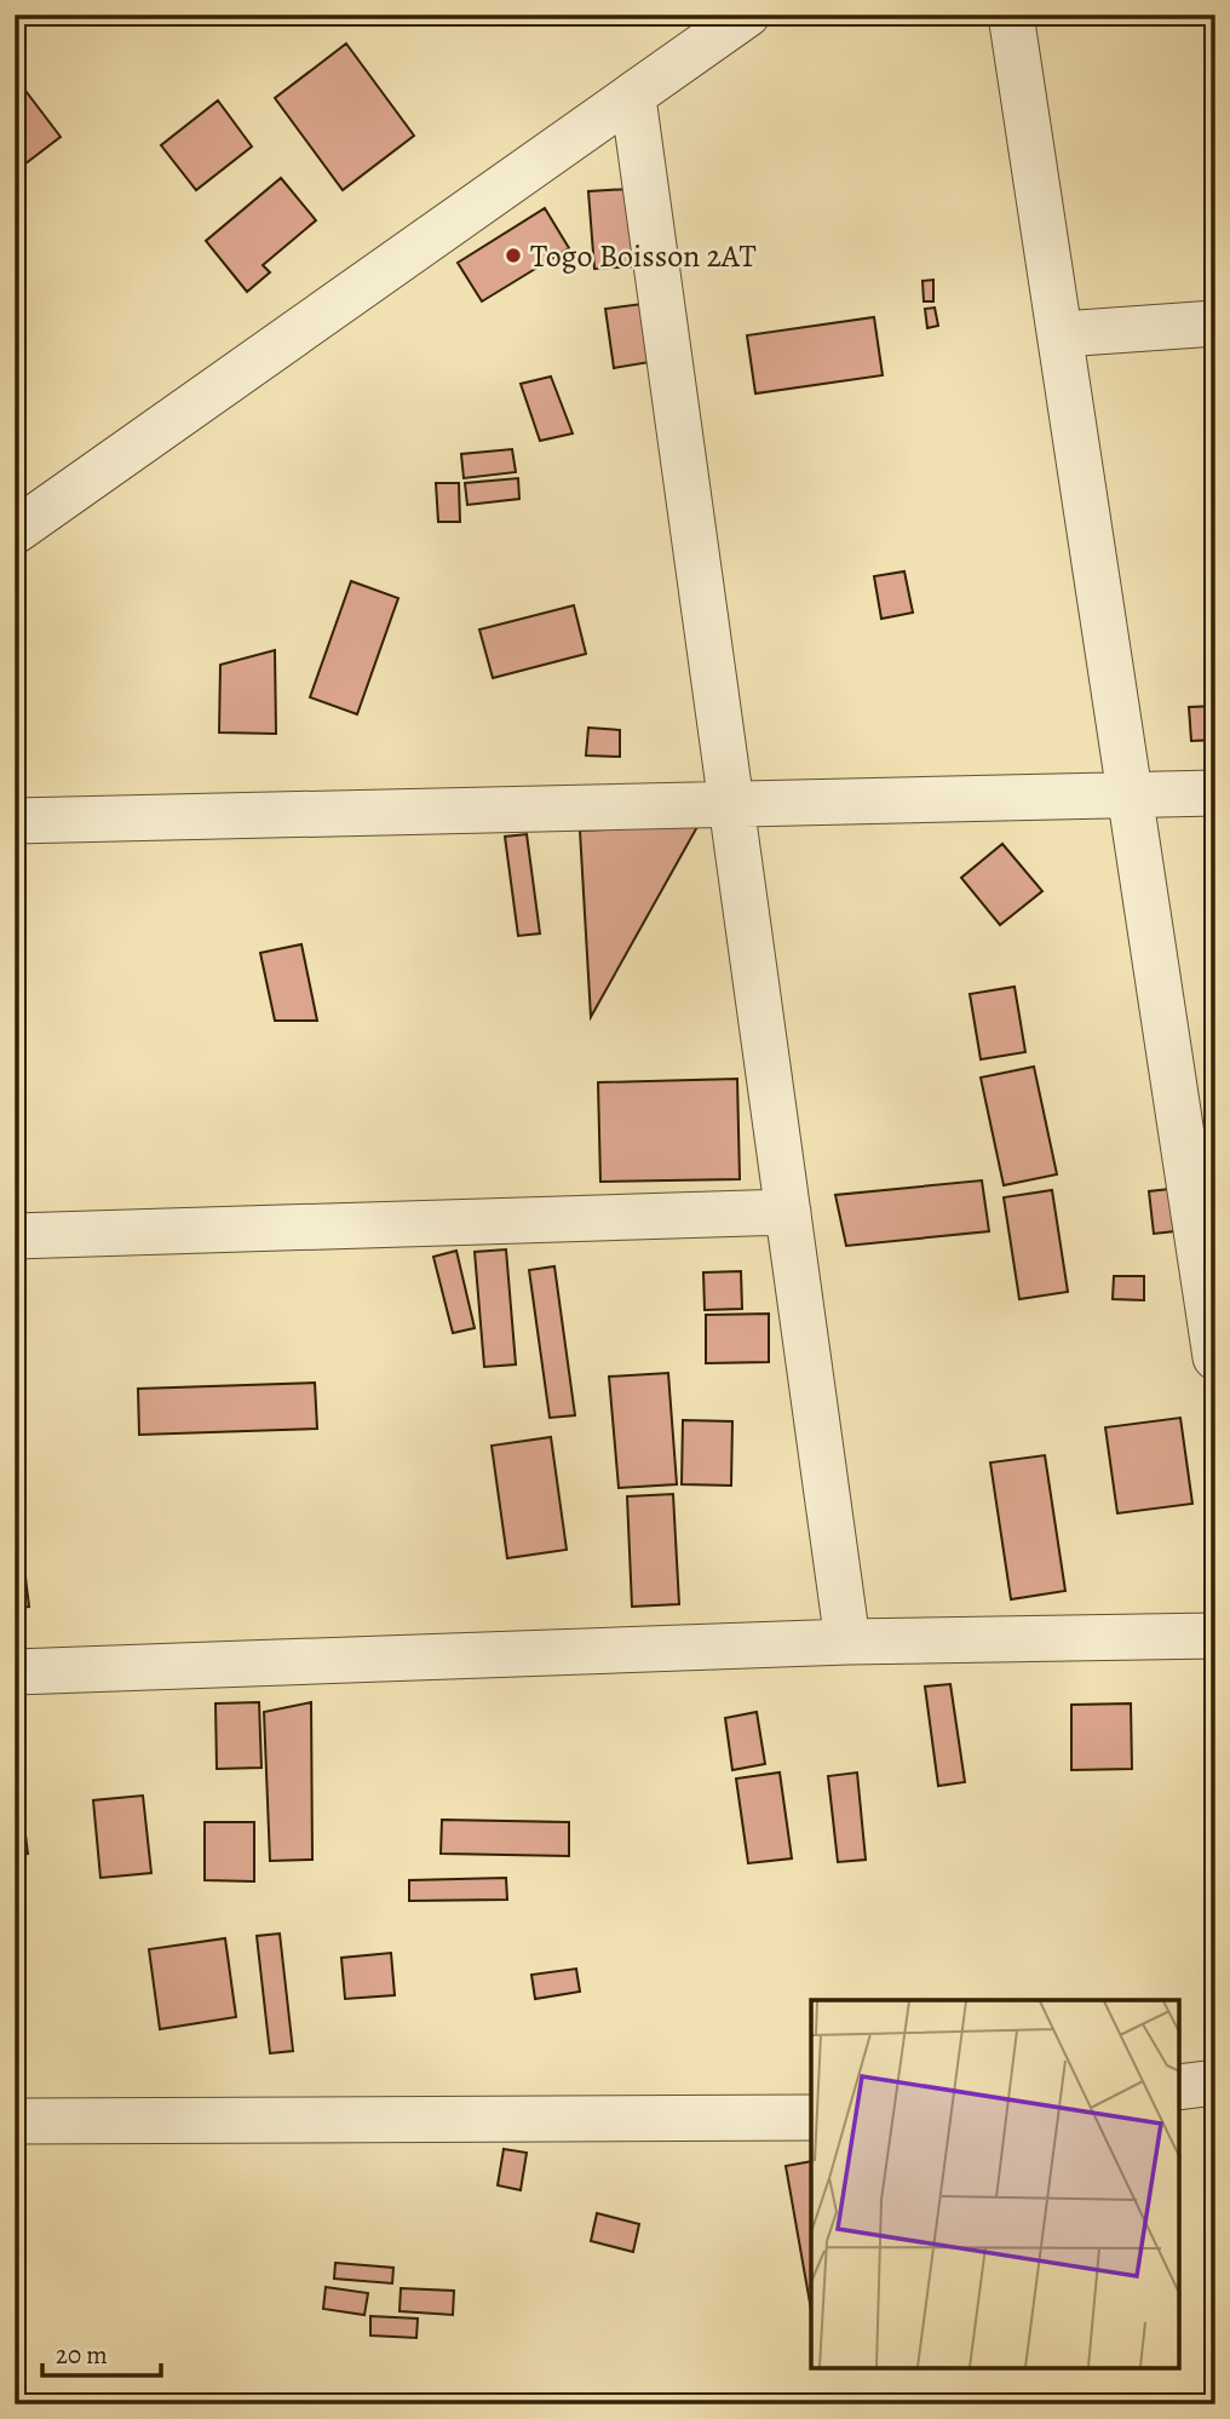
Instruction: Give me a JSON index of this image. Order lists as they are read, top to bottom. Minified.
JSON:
{"places":["Togo Boisson 2AT"],"scale_bar":"20 m"}
